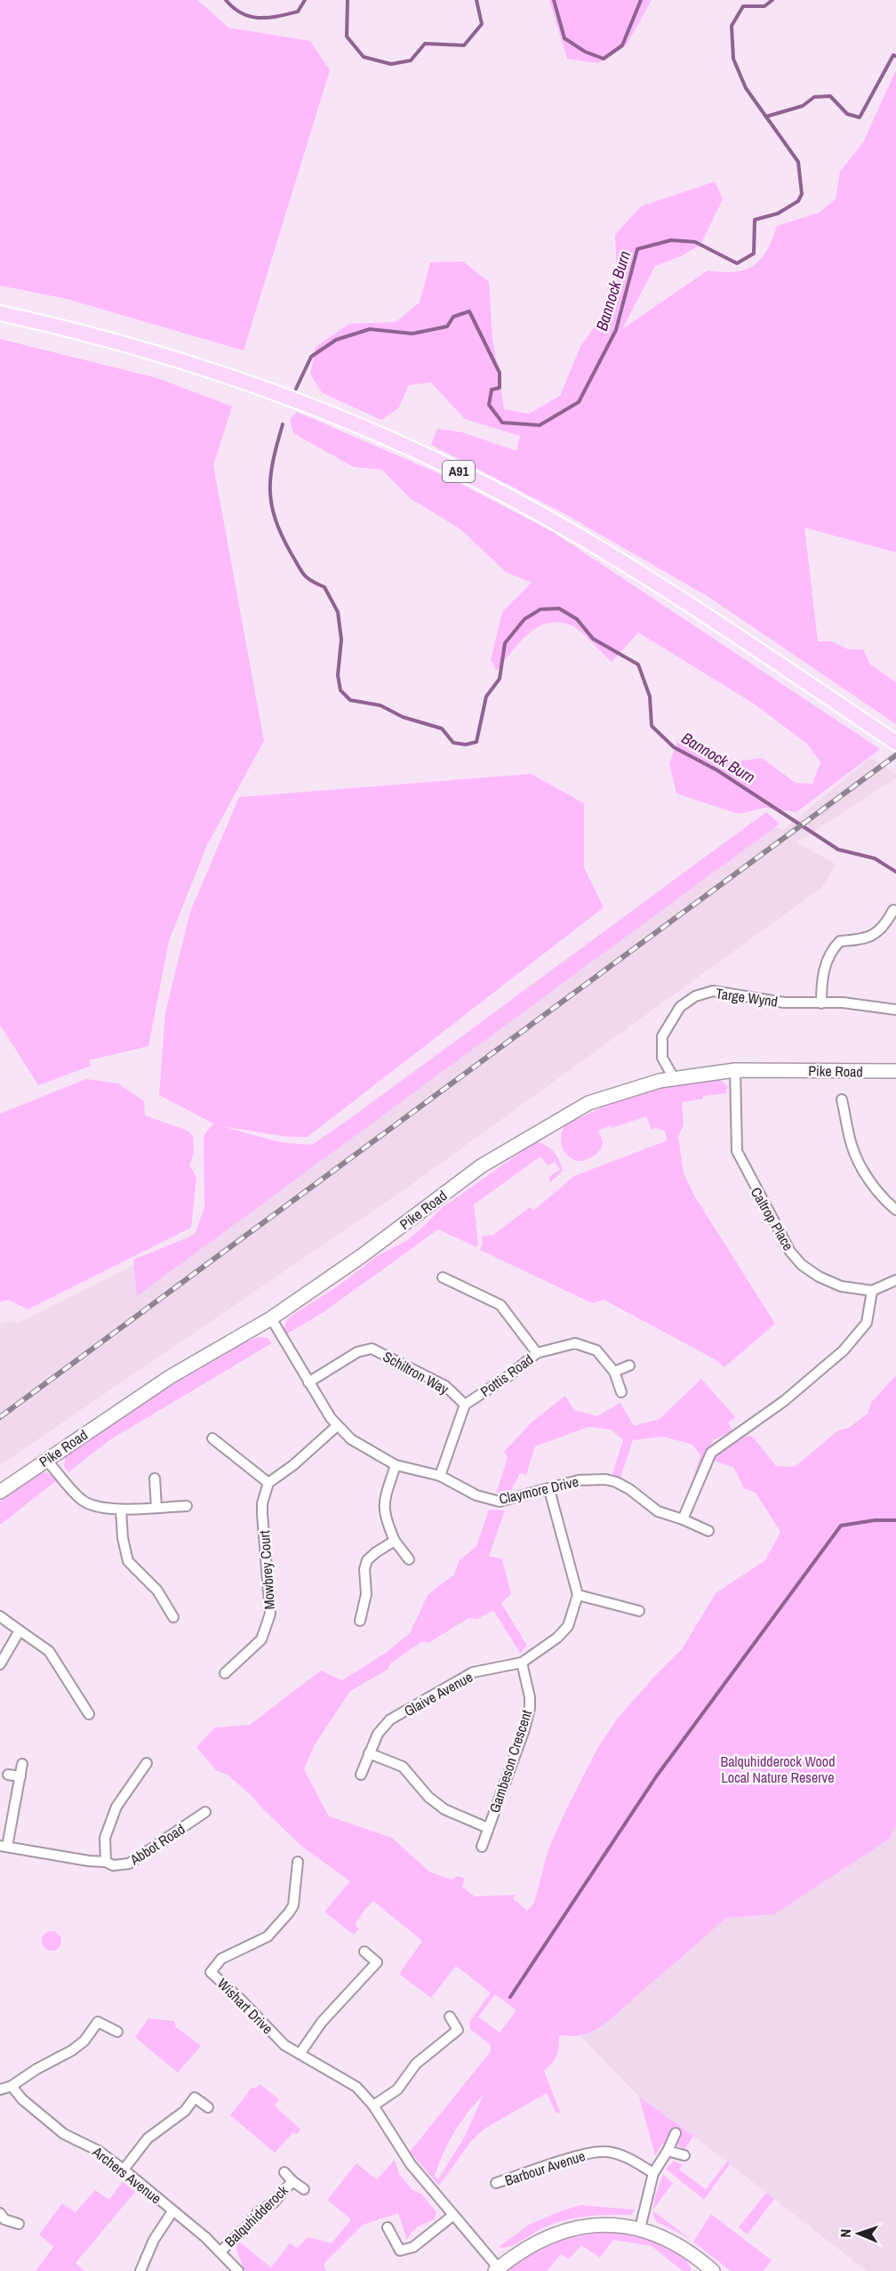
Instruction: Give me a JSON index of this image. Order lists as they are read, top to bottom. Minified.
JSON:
{"streets":{"main road":["A91"],"street":["Targe Wynd","Pike Road","Caltrop Place","Schiltron Way","Pottis Road","Claymore Drive","Mowbrey Court","Glaive Avenue","Gambeson Crescent","Abbot Road","Wishart Drive","Barbour Avenue","Archers Avenue","Balquhidderock"]},"crossings":[["Targe Wynd","Pike Road"],["Pike Road","Caltrop Place"],["Pike Road","Claymore Drive"],["Schiltron Way","Pottis Road"],["Schiltron Way","Claymore Drive"],["Pottis Road","Claymore Drive"],["Glaive Avenue","Gambeson Crescent"],["Archers Avenue","Balquhidderock"]],"water":["Bannock Burn"],"parks":["Balquhidderock Wood Local Nature Reserve"],"north":"left"}
